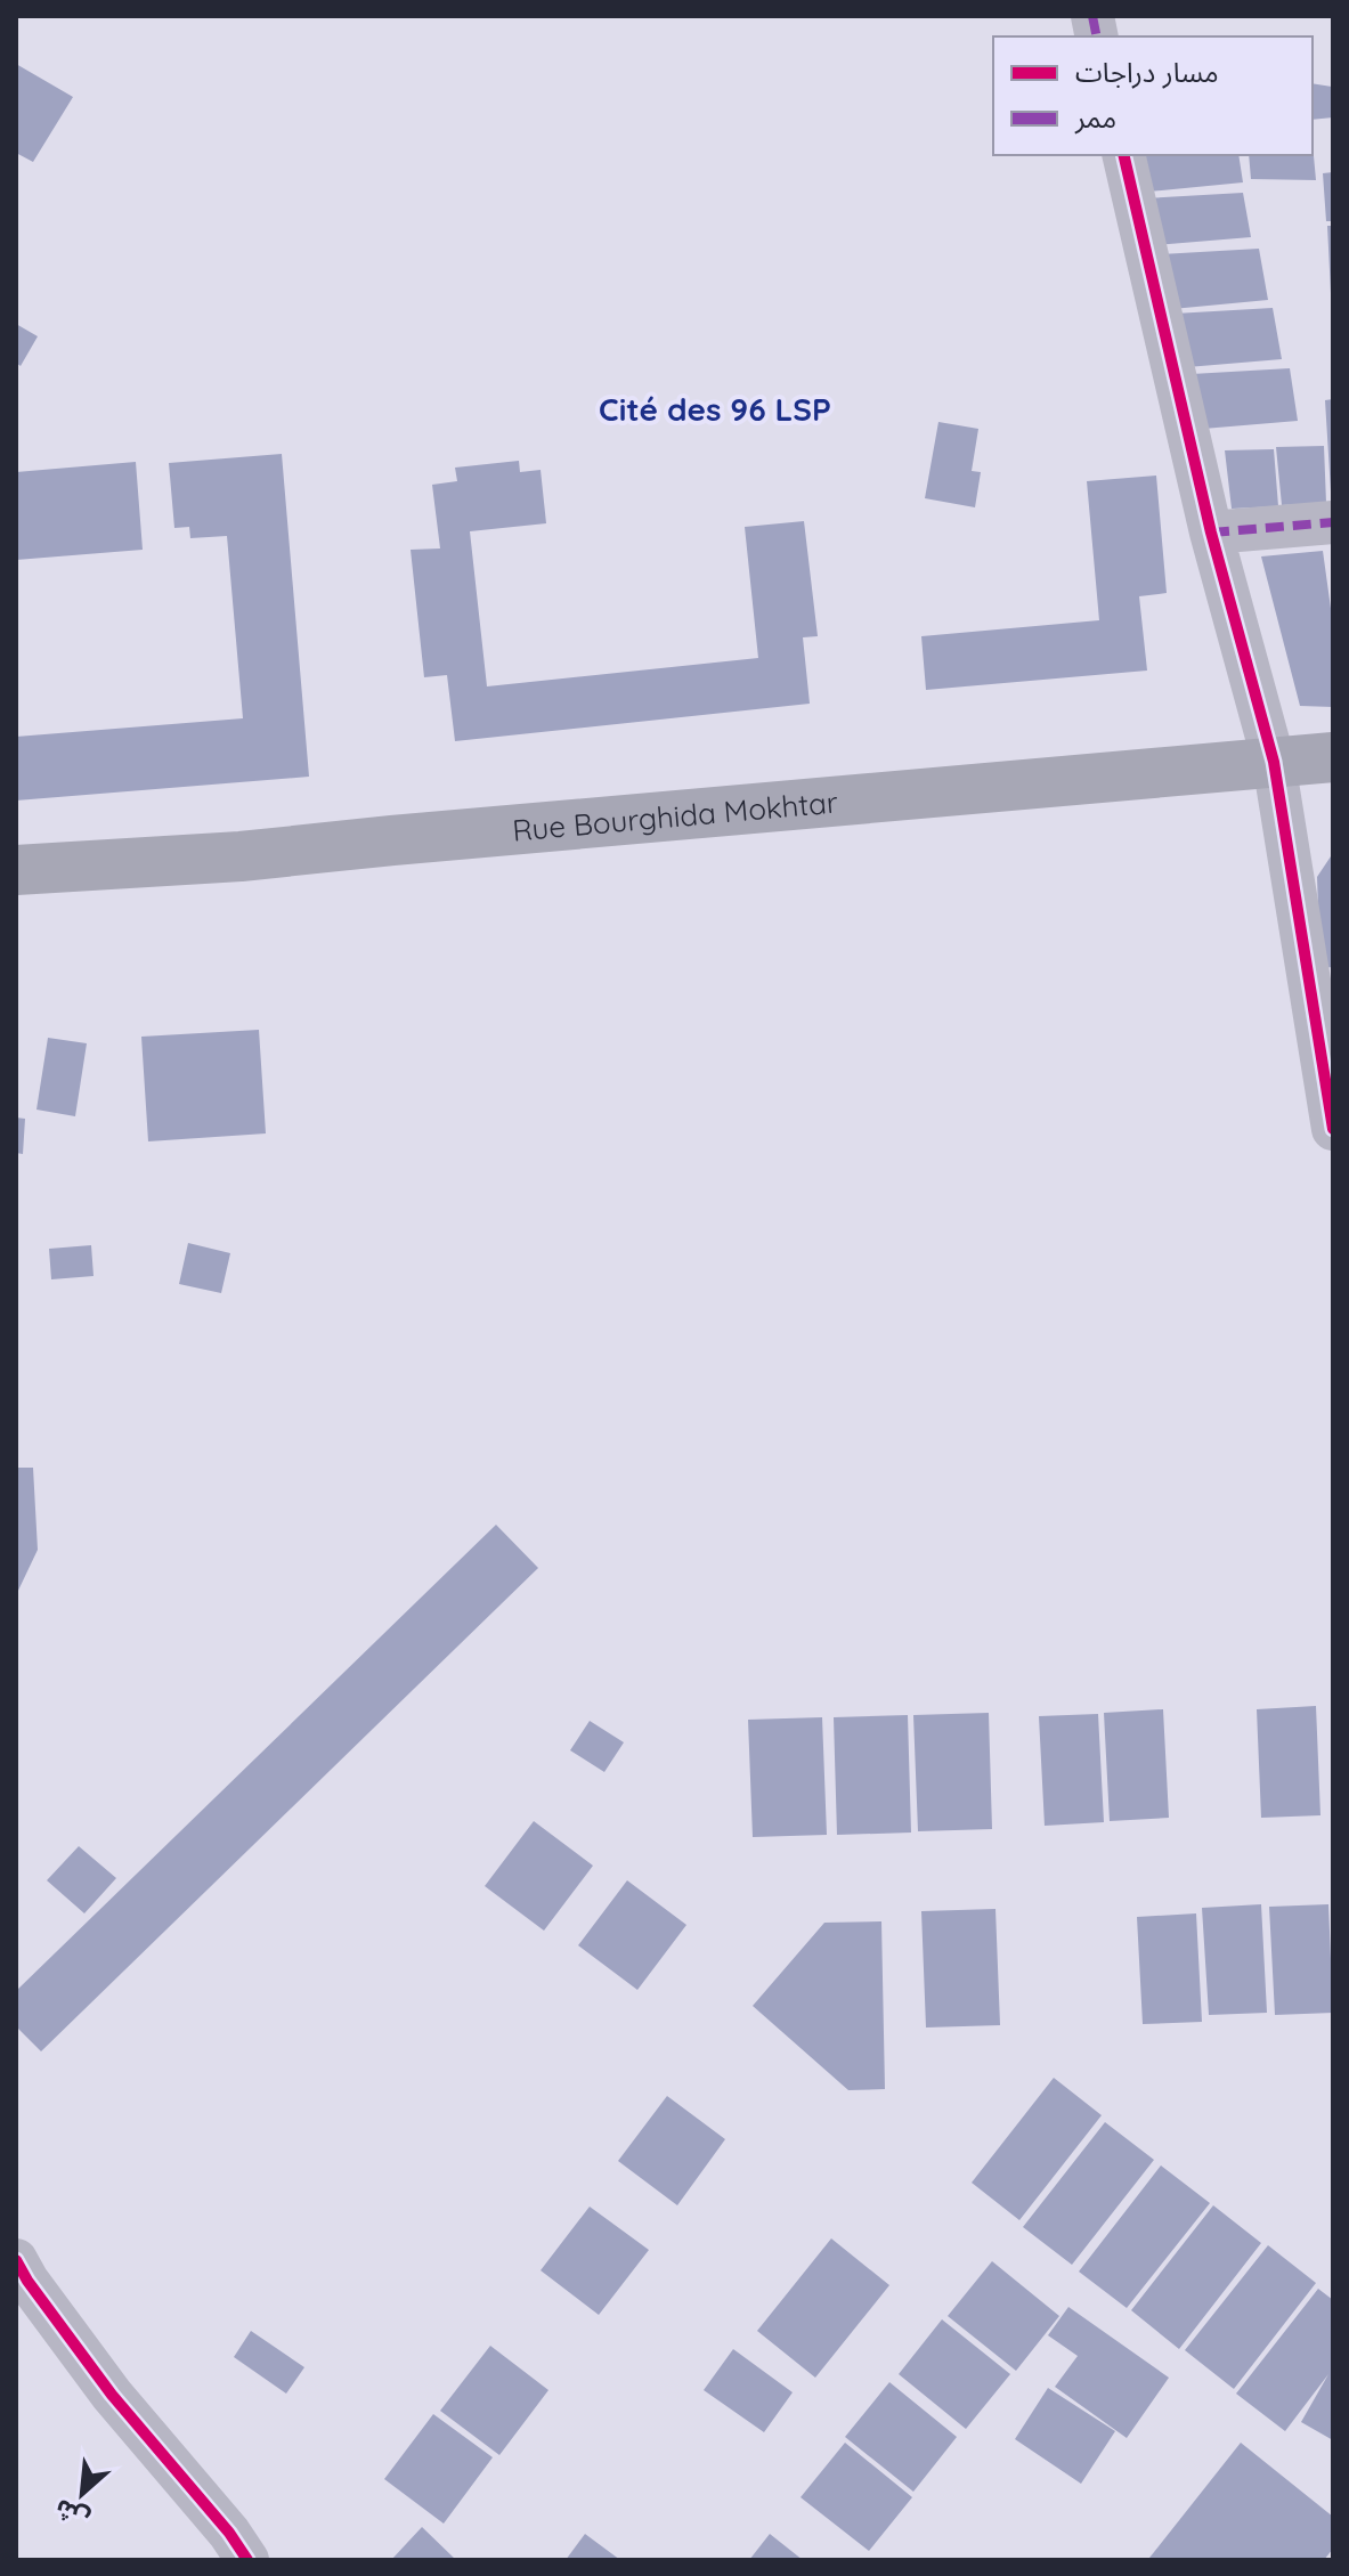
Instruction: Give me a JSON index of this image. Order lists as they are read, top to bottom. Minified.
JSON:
{"streets":{"main road":["Rue Bourghida Mokhtar"]},"districts":["Cité des 96 LSP"],"legend":["مسار دراجات","ممر"],"north":"bottom left"}
